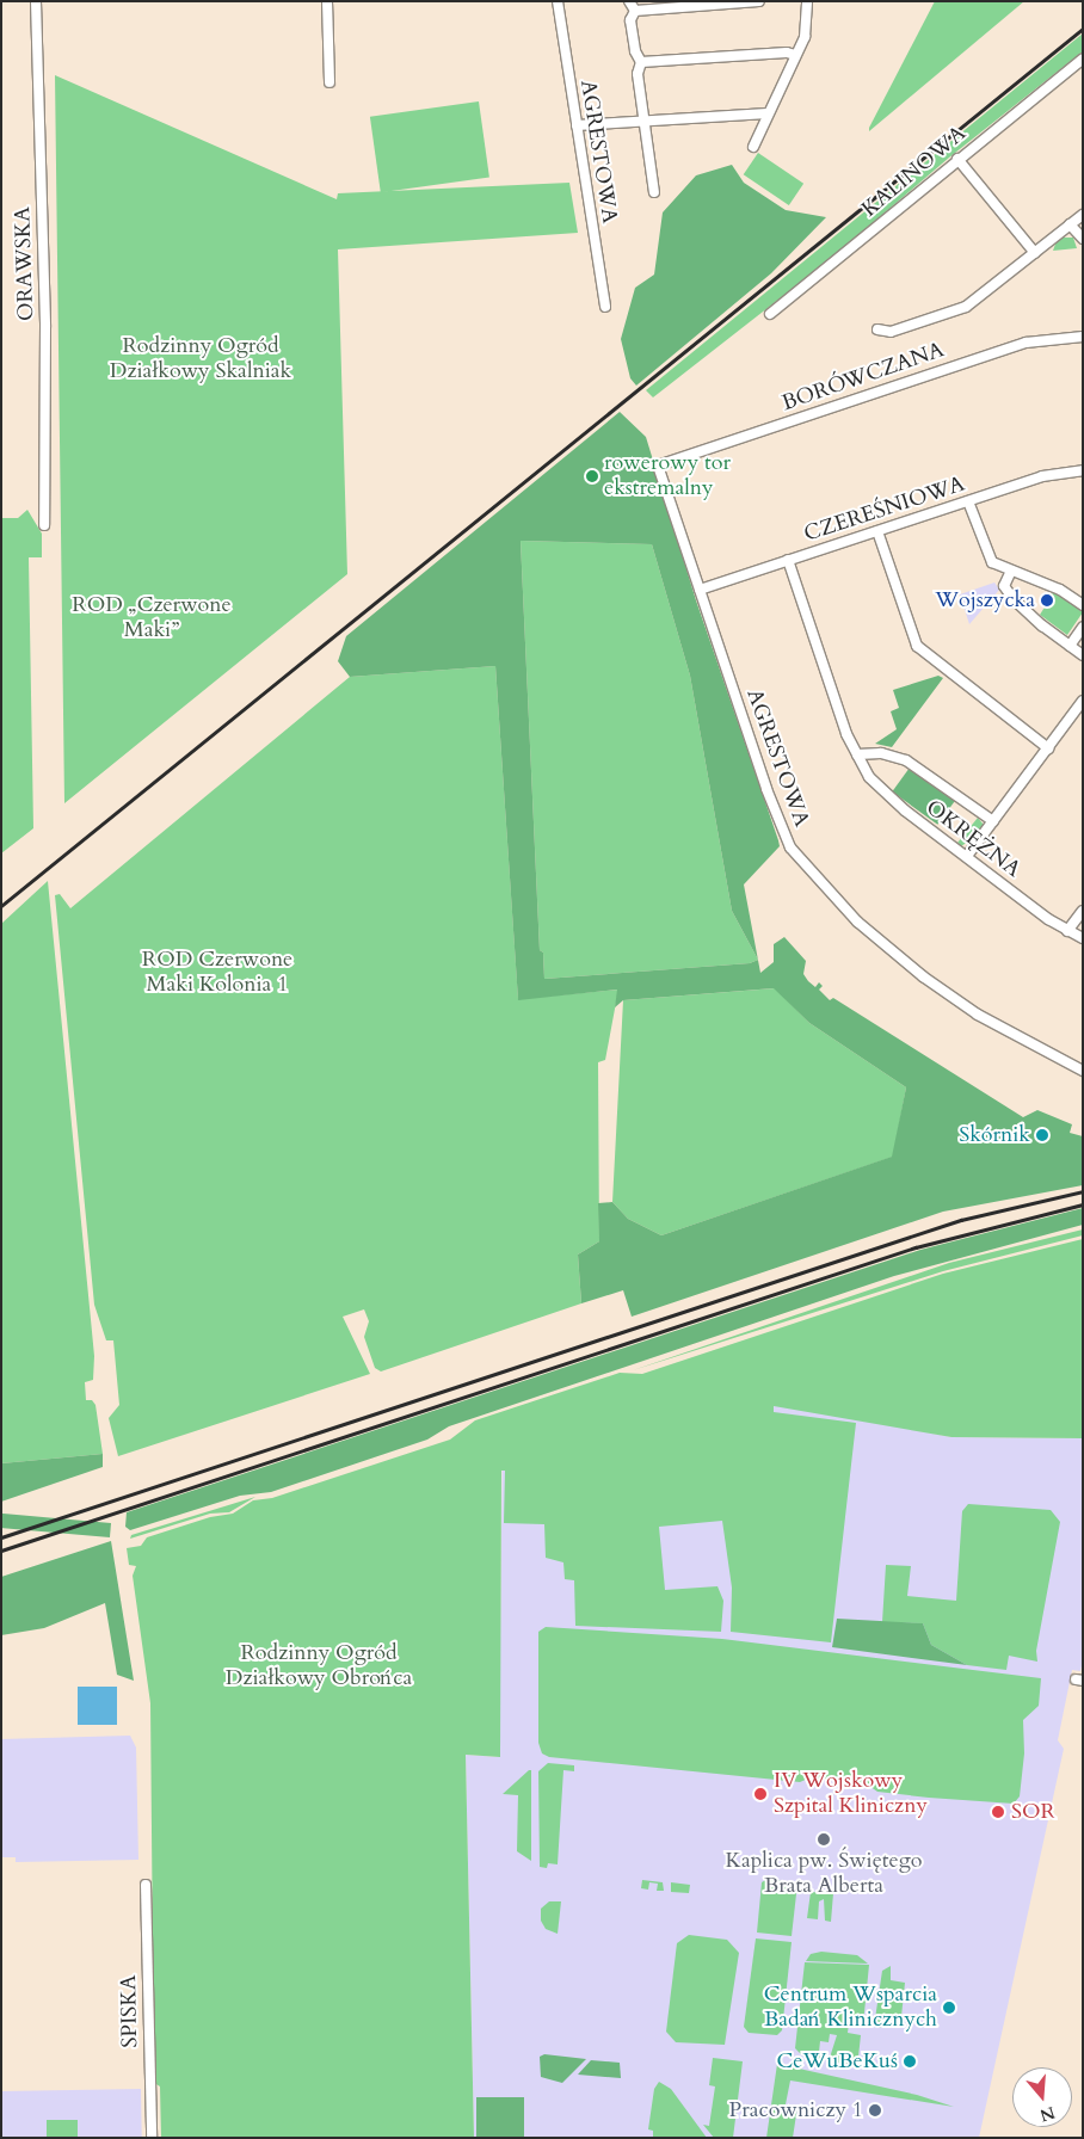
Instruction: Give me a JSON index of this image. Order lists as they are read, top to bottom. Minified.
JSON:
{"streets":{"street":["AGRESTOWA","KALINOWA","ORAWSKA","BORÓWCZANA","CZEREŚNIOWA","OKRĘŻNA","SPISKA"]},"crossings":[["AGRESTOWA","BORÓWCZANA"],["AGRESTOWA","CZEREŚNIOWA"],["CZEREŚNIOWA","OKRĘŻNA"]],"parks":["Rodzinny Ogród Działkowy Skalniak","ROD „Czerwone Maki”","ROD Czerwone Maki Kolonia 1","Rodzinny Ogród Działkowy Obrońca"],"places":["rowerowy tor ekstremalny","Wojszycka","Skórnik","IV Wojskowy Szpital Kliniczny","SOR","Kaplica pw. Świętego Brata Alberta","Centrum Wsparcia Badań Klinicznych","CeWuBeKuś","Pracowniczy 1"],"north":"bottom"}
